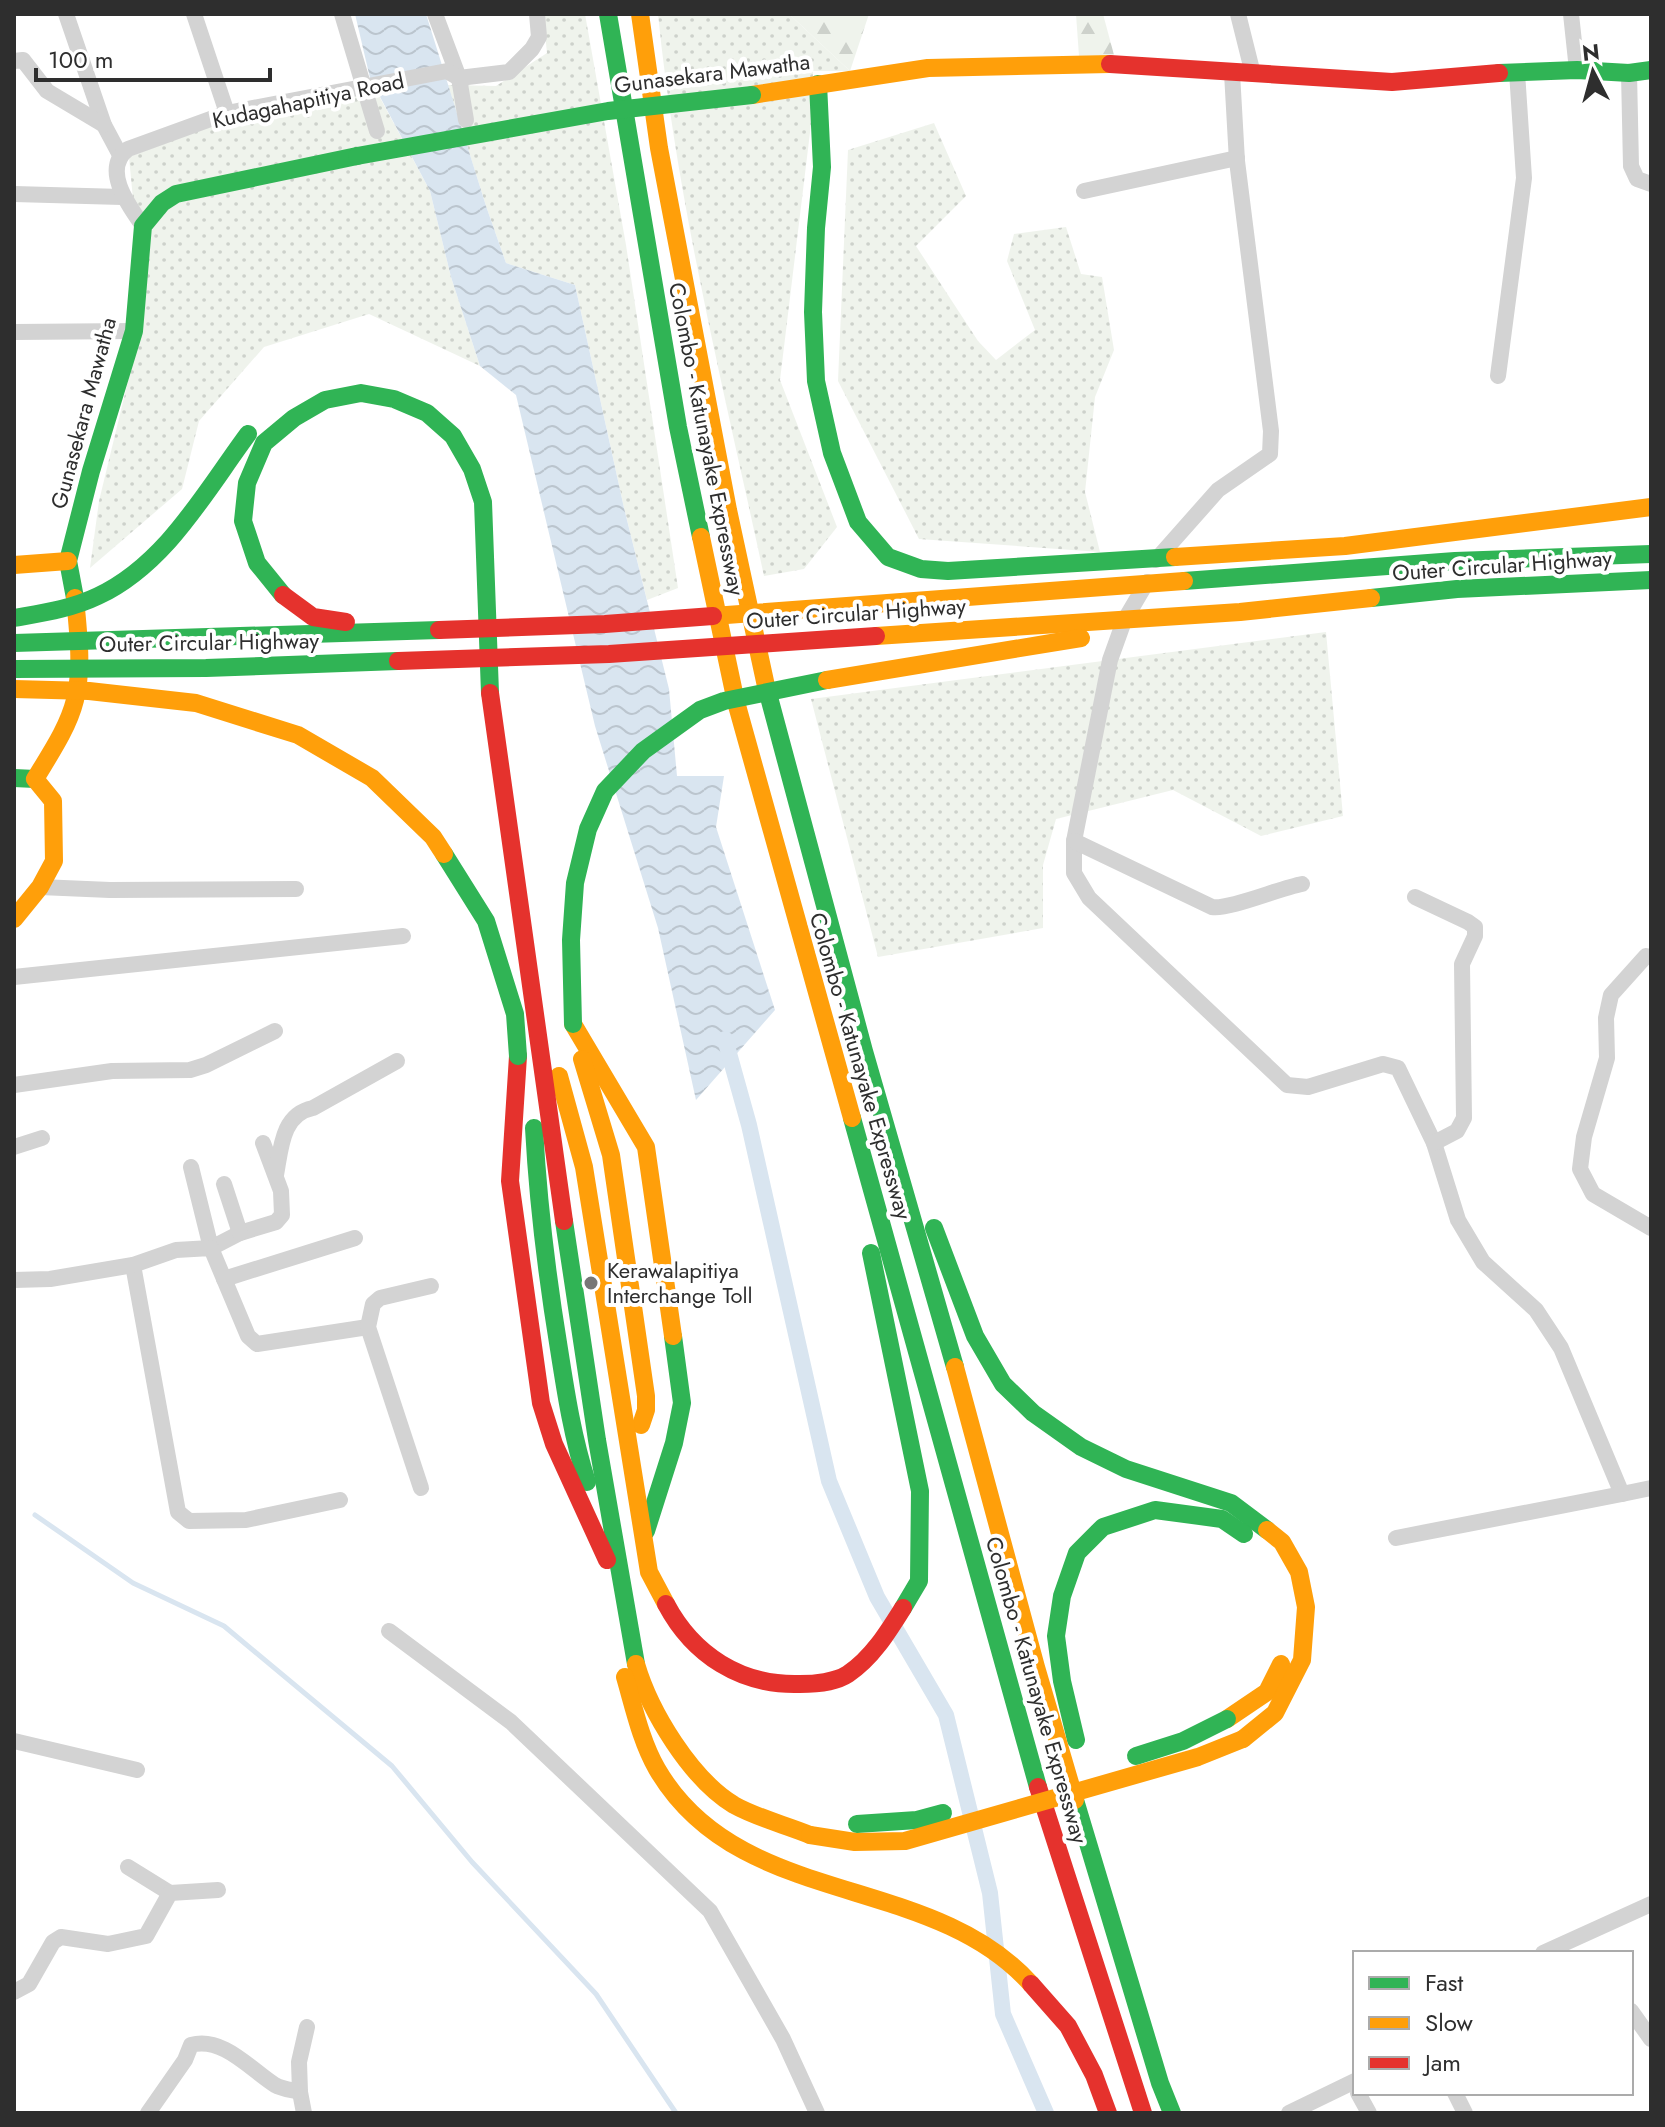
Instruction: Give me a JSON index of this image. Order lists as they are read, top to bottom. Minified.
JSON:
{"streets":{"main road":["Gunasekara Mawatha","Colombo - Katunayake Expressway","Outer Circular Highway"],"street":["Kudagahapitiya Road"]},"places":["Kerawalapitiya Interchange Toll"],"legend":["Fast","Slow","Jam"],"scale_bar":"100 m","north":"top"}
